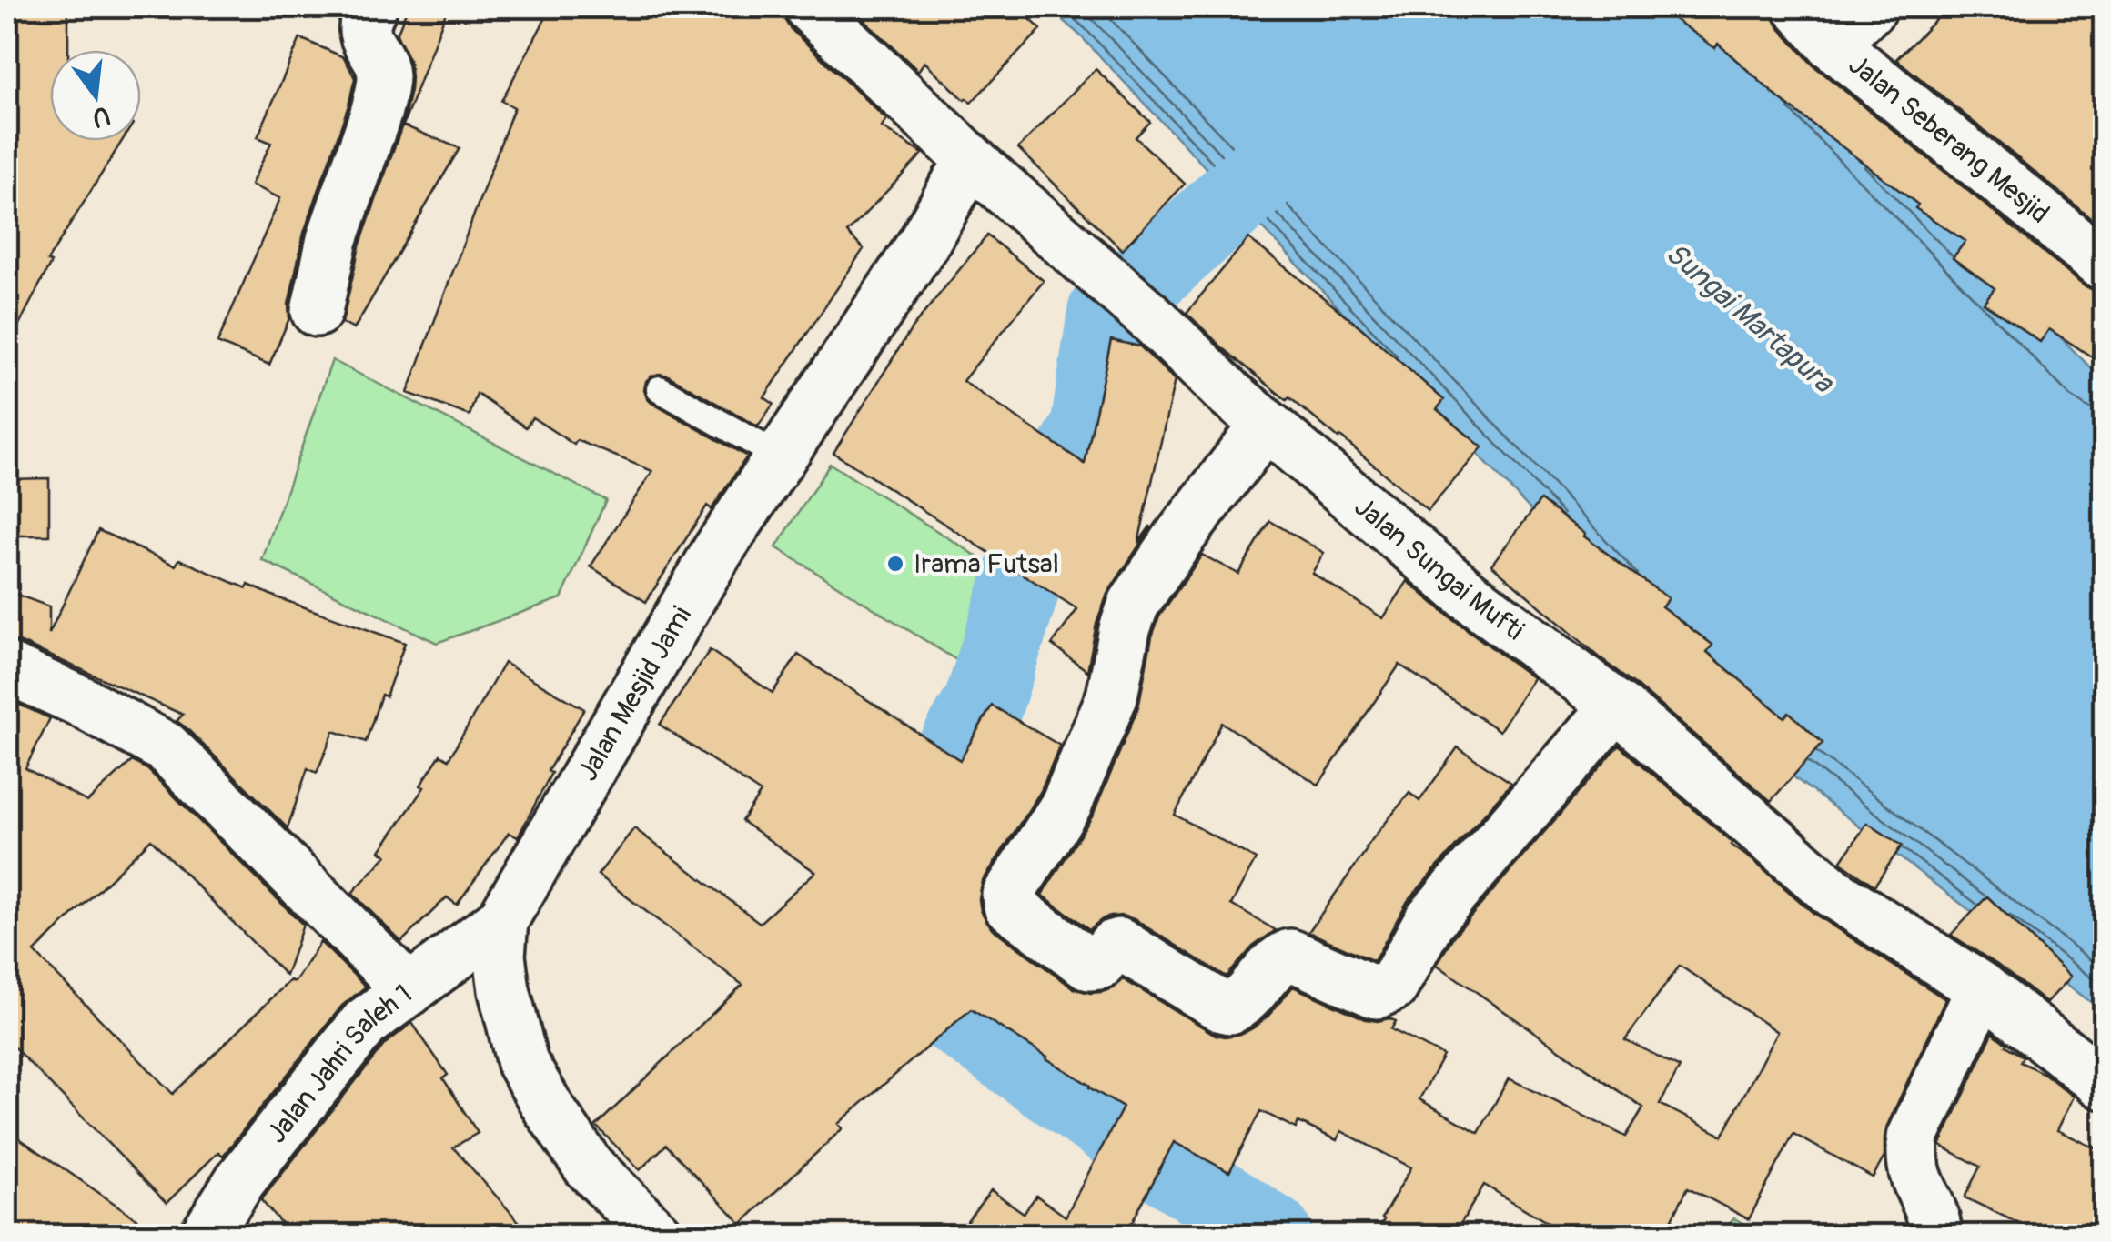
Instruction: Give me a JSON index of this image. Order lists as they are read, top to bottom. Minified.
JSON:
{"streets":{"street":["Jalan Seberang Mesjid","Jalan Sungai Mufti","Jalan Mesjid Jami","Jalan Jahri Saleh 1"]},"crossings":[["Jalan Sungai Mufti","Jalan Mesjid Jami"],["Jalan Mesjid Jami","Jalan Jahri Saleh 1"]],"water":["Sungai Martapura"],"places":["Irama Futsal"],"north":"bottom"}
